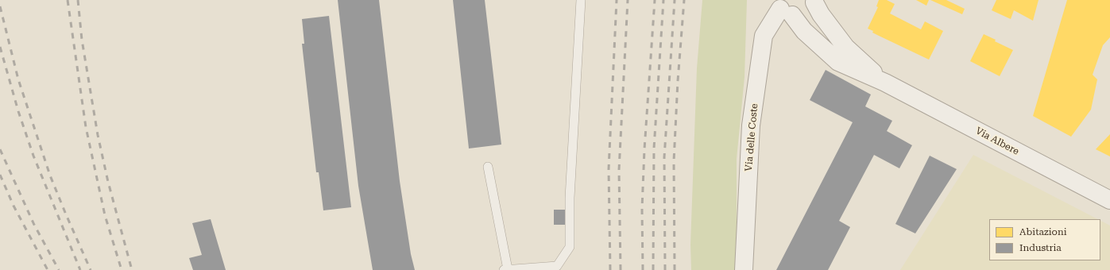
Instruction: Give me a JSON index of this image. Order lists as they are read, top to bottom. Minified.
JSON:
{"streets":{"street":["Via delle Coste","Via Albere"]},"crossings":[["Via delle Coste","Via Albere"]],"legend":["Abitazioni","Industria"]}
